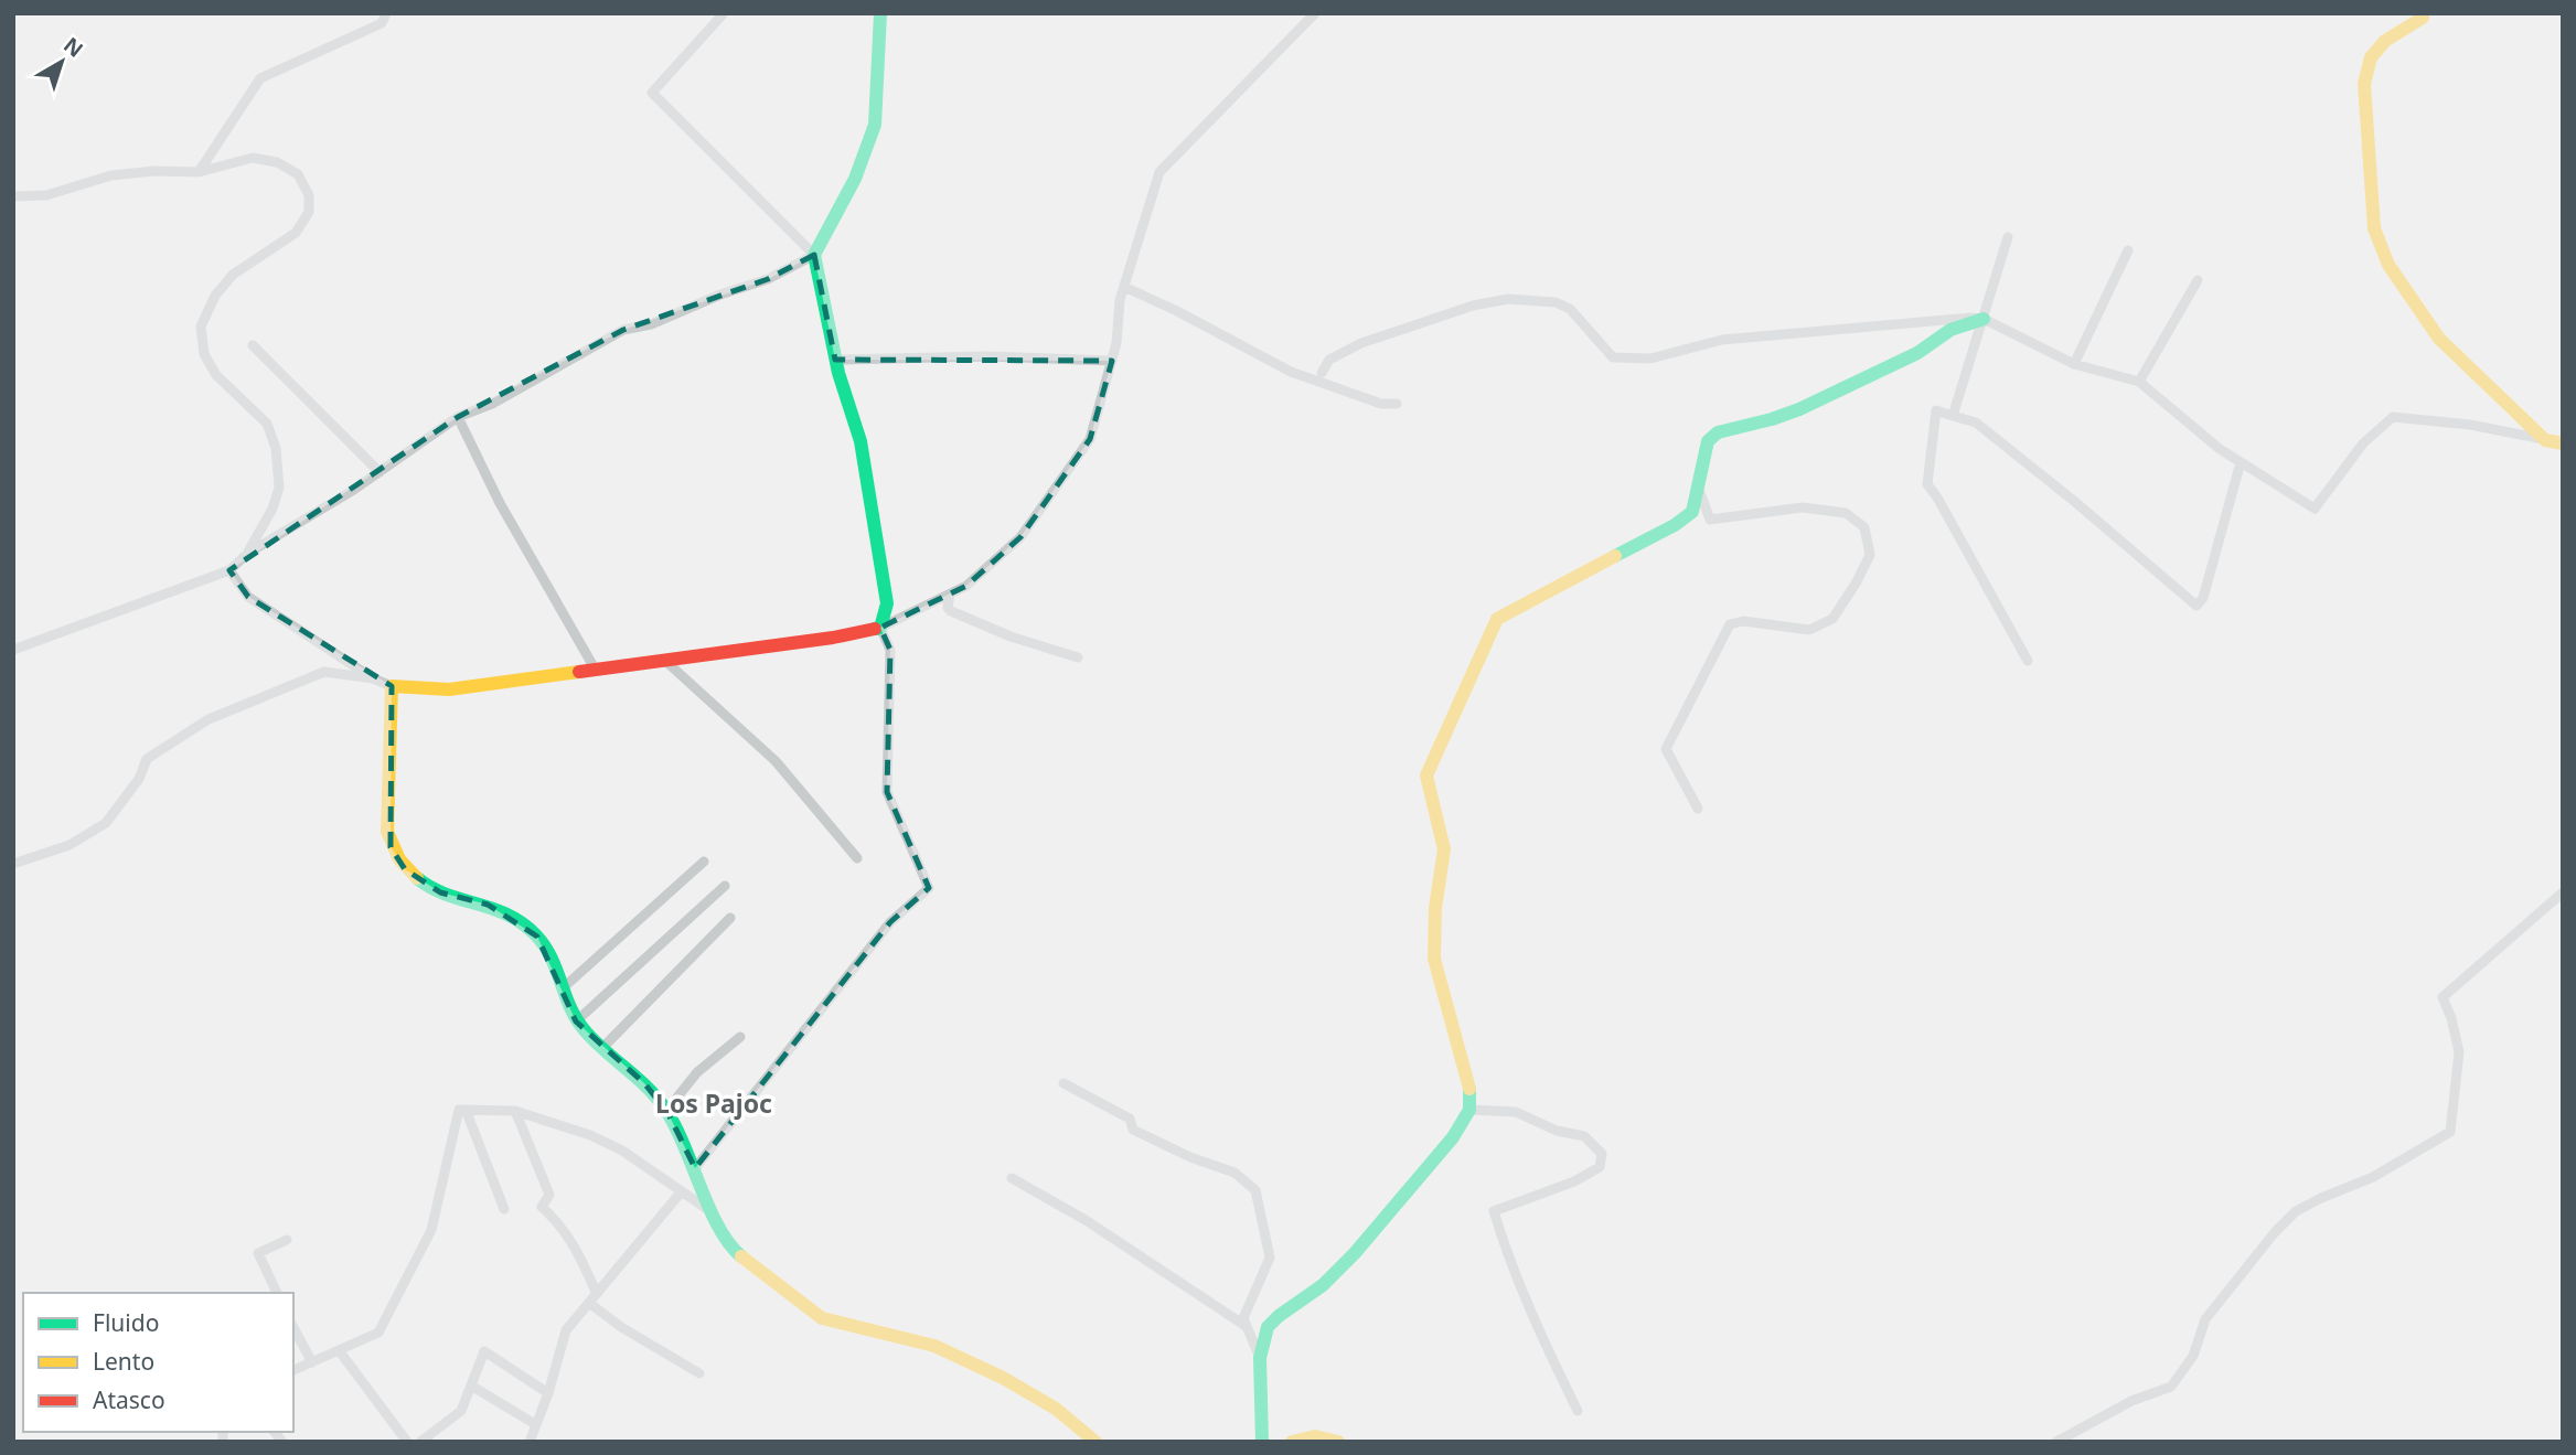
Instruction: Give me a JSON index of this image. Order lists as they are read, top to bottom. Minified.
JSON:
{"districts":["Los Pajoc"],"legend":["Fluido","Lento","Atasco"],"north":"top right"}
